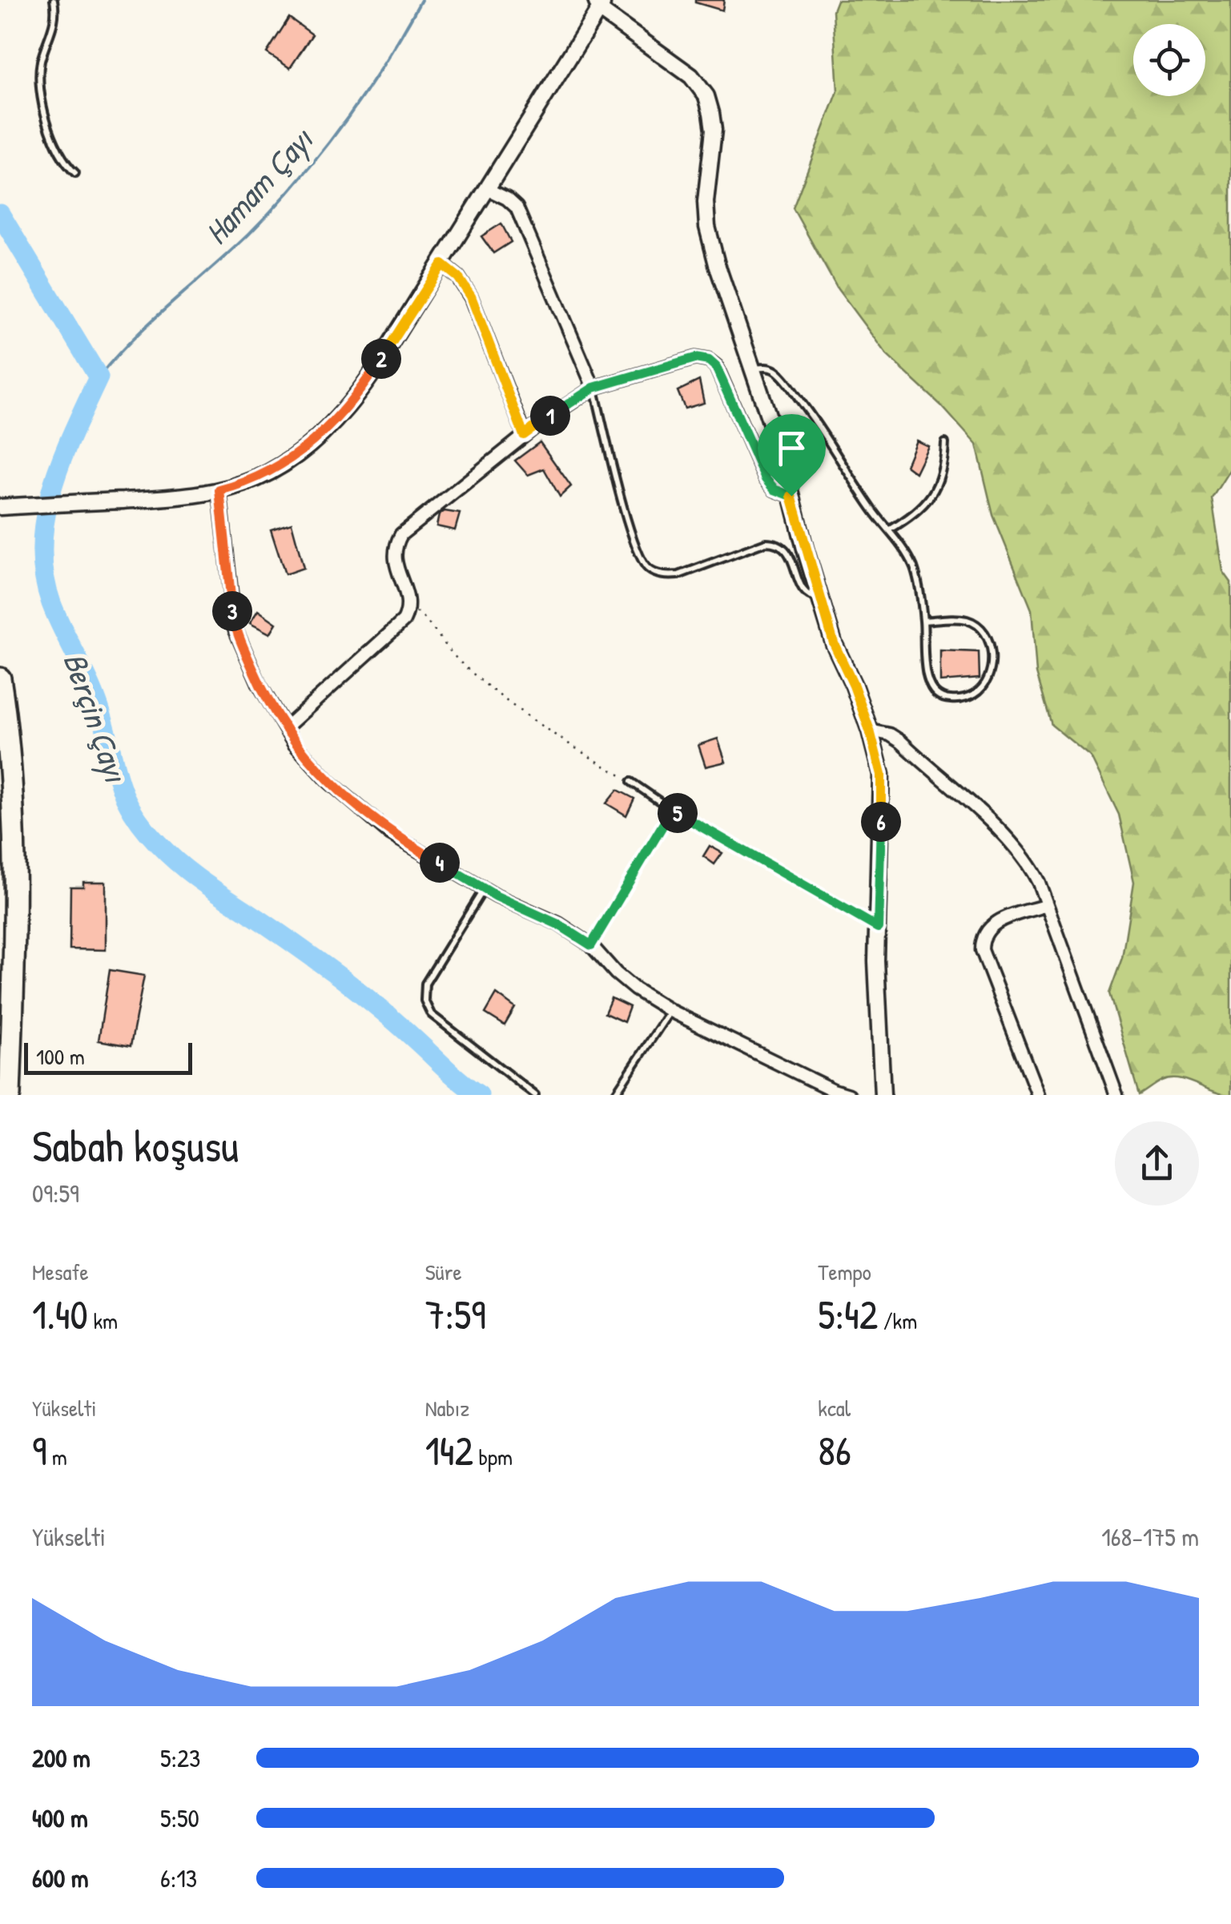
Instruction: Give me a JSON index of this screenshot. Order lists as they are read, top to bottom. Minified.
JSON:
{"water":["Hamam Çayı","Berçin Çayı"],"scale_bar":"100 m","page":{"pins":["2","1","3","5","6","4"],"scale":"100 m","heading":["Sabah koşusu","09:59"],"stats":[["Mesafe","1.40 km"],["Süre","7:59"],["Tempo","5:42 /km"],["Yükselti","9 m"],["Nabız","142 bpm"],["kcal","86"]],"chart":["Yükselti","168–175 m"],"list":[{"name":"200 m","note":"5:23"},{"name":"400 m","note":"5:50"},{"name":"600 m","note":"6:13"}]}}
